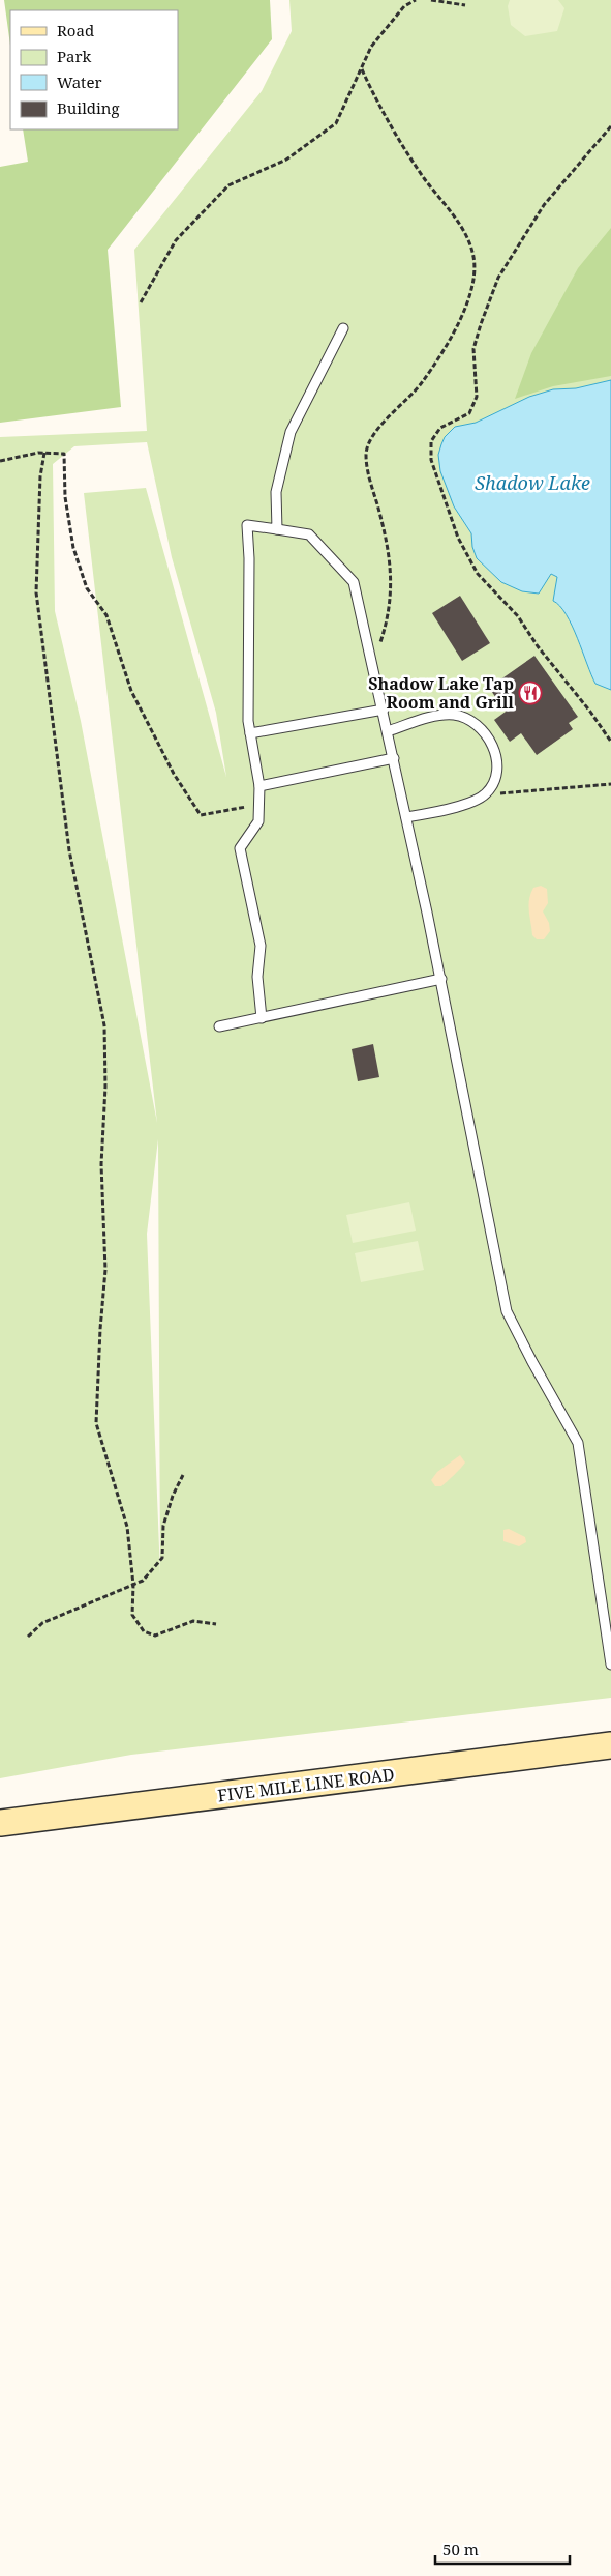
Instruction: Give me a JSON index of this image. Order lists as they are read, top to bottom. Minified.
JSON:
{"streets":{"main road":["FIVE MILE LINE ROAD"]},"water":["Shadow Lake"],"places":{"restaurant":["Shadow Lake Tap Room and Grill"]},"legend":["Road","Park","Water","Building"],"scale_bar":"50 m"}
